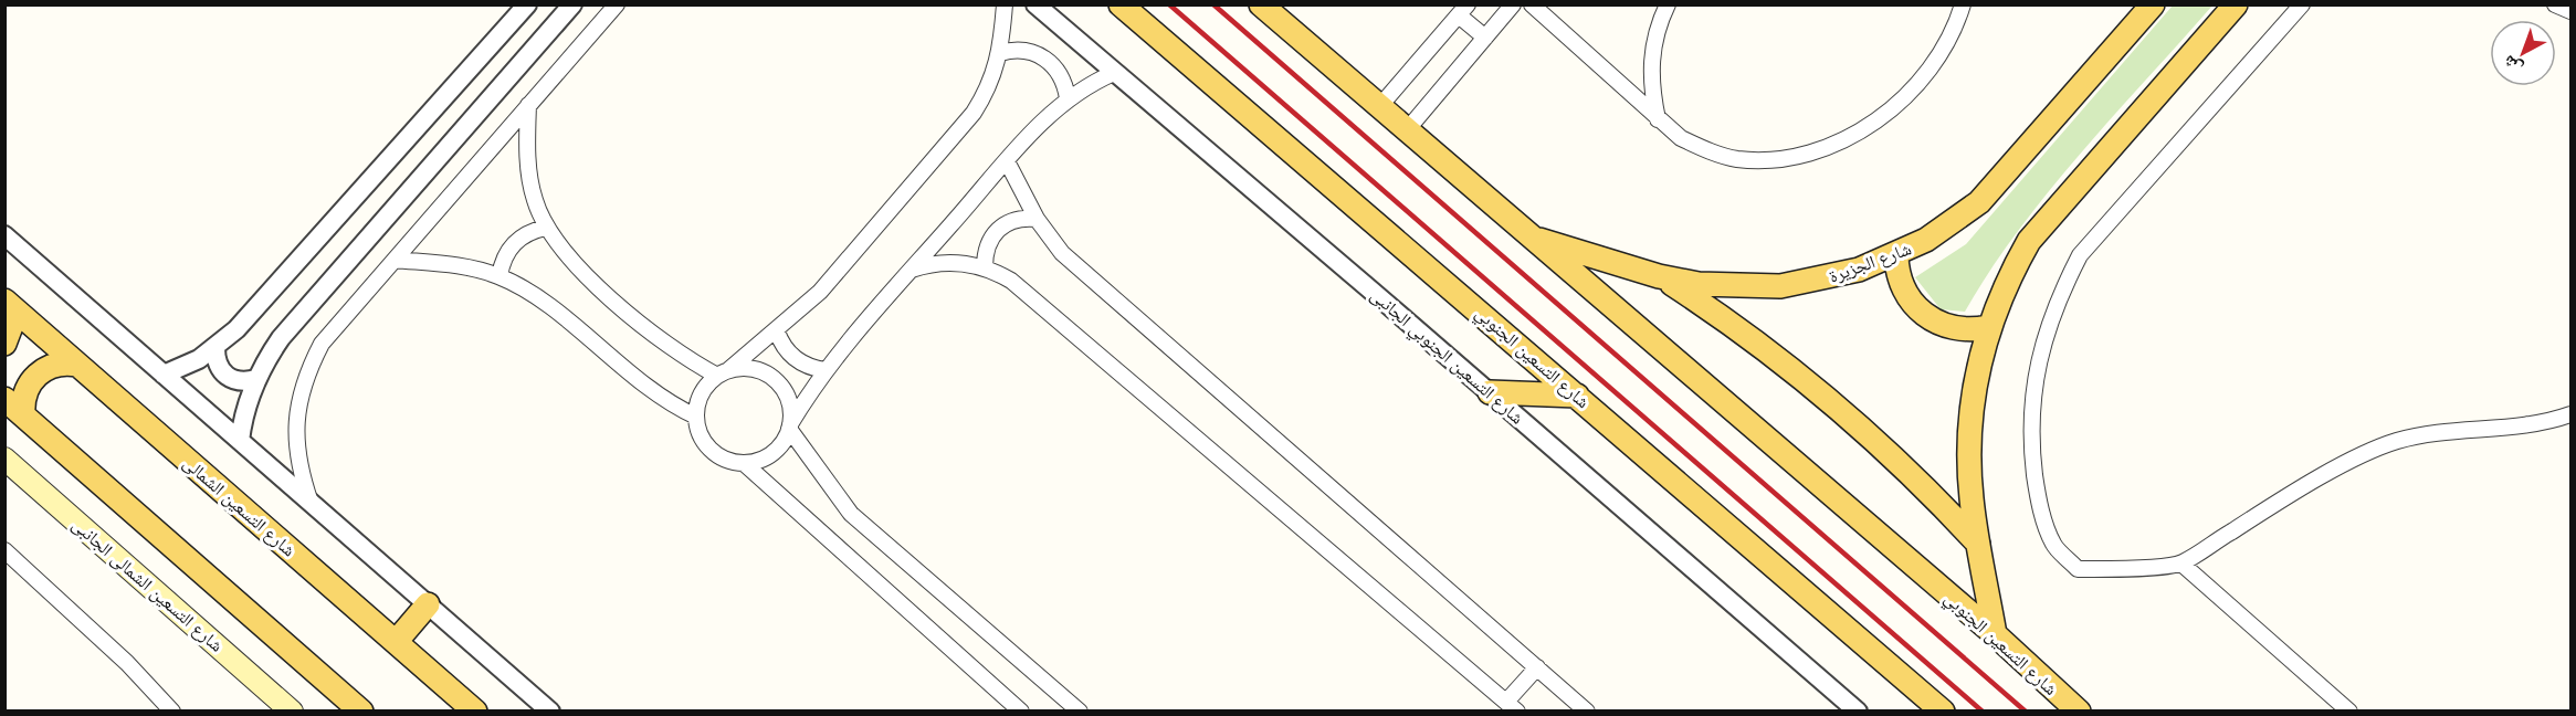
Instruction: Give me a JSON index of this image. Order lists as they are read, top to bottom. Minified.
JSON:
{"streets":{"main road":["شارع الجزيرة","شارع التسعين الجنوبي","شارع التسعين الشمالى","شارع التسعين الشمالى الجانبى"],"street":["شارع التسعين الجنوبي الجانبى"]},"crossings":[["شارع الجزيرة","شارع التسعين الجنوبي"]],"north":"bottom left"}
